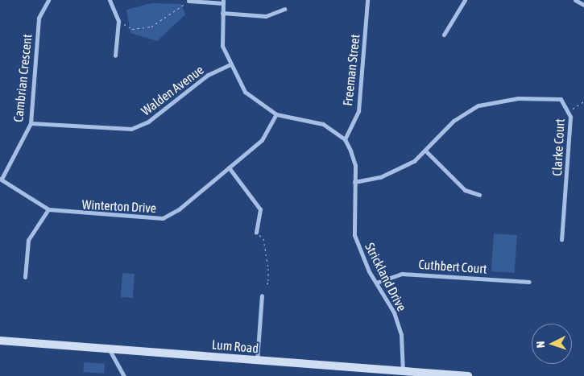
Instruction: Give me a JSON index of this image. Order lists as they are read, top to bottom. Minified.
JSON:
{"streets":{"street":["Freeman Street","Cambrian Crescent","Walden Avenue","Clarke Court","Winterton Drive","Cuthbert Court","Strickland Drive","Lum Road"]},"crossings":[["Freeman Street","Strickland Drive"],["Cambrian Crescent","Walden Avenue"],["Cambrian Crescent","Winterton Drive"],["Clarke Court","Strickland Drive"],["Cuthbert Court","Strickland Drive"],["Strickland Drive","Lum Road"]],"north":"left"}
